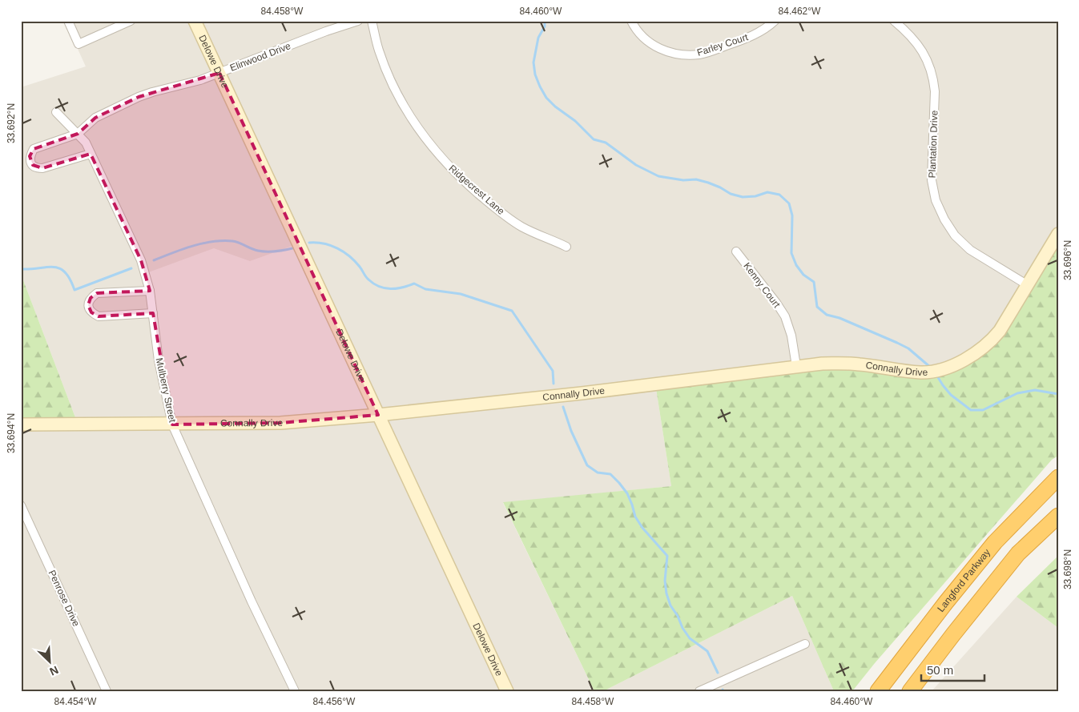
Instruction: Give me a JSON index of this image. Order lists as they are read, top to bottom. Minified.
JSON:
{"streets":{"highway":["Langford Parkway"],"street":["Farley Court","Elinwood Drive","Delowe Drive","Plantation Drive","Ridgecrest Lane","Kenny Court","Connally Drive","Mulberry Street","Penrose Drive"]},"crossings":[["Elinwood Drive","Delowe Drive"],["Elinwood Drive","Mulberry Street"],["Delowe Drive","Connally Drive"],["Plantation Drive","Connally Drive"],["Kenny Court","Connally Drive"],["Connally Drive","Mulberry Street"]],"scale_bar":"50 m","north":"bottom right","coordinates":["84.458°W","84.460°W","84.462°W","33.692°N","33.696°N","33.694°N","33.698°N","84.454°W","84.456°W"]}
